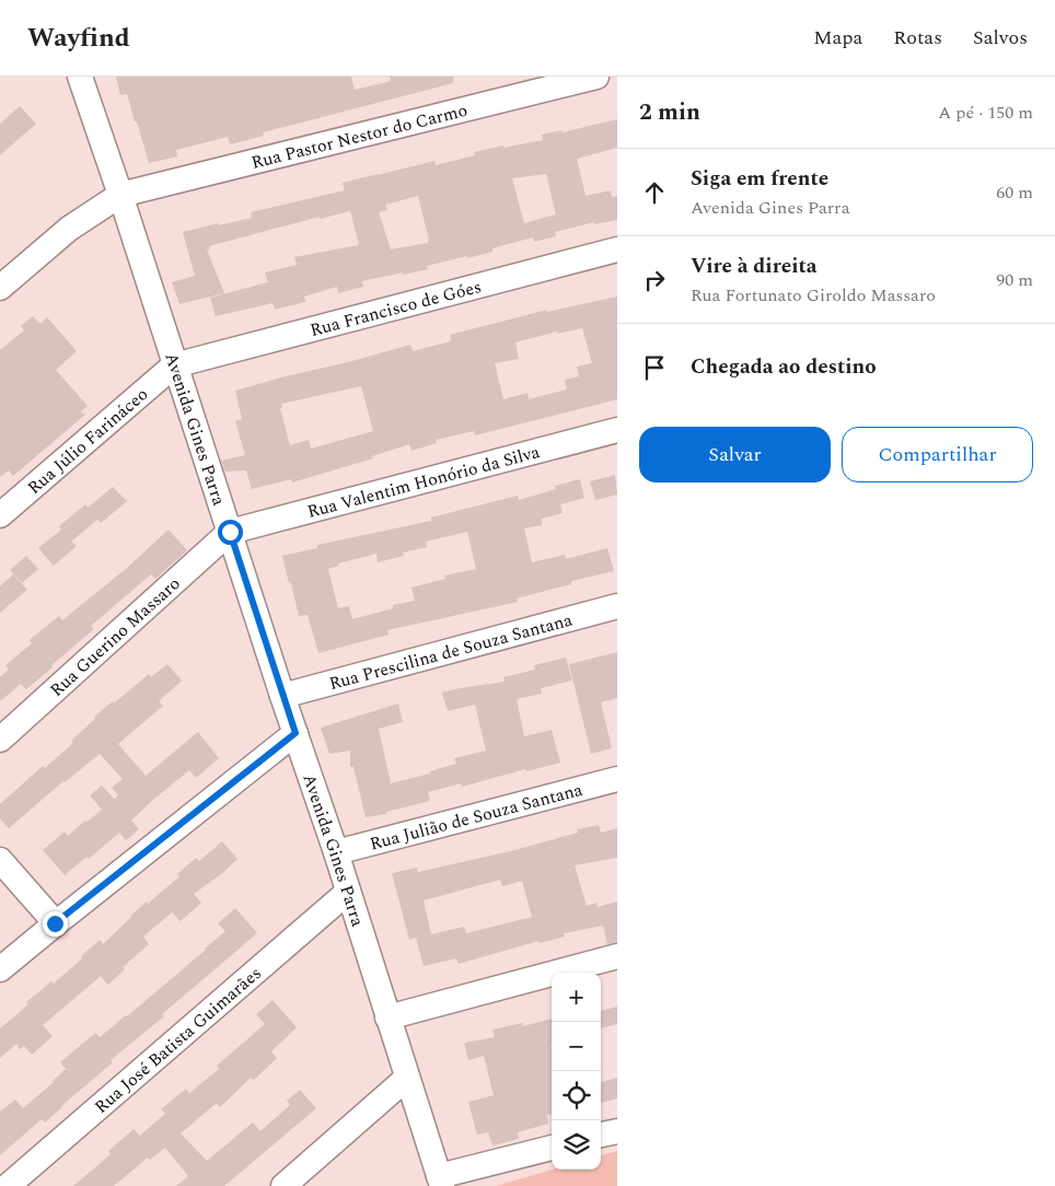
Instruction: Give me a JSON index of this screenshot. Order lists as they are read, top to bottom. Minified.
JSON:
{"streets":{"street":["Rua Pastor Nestor do Carmo","Rua Francisco de Góes","Avenida Gines Parra","Rua Júlio Farináceo","Rua Valentim Honório da Silva","Rua Guerino Massaro","Rua Prescilina de Souza Santana","Rua Julião de Souza Santana","Rua José Batista Guimarães"]},"crossings":[["Rua Pastor Nestor do Carmo","Avenida Gines Parra"],["Rua Francisco de Góes","Avenida Gines Parra"],["Rua Francisco de Góes","Rua Júlio Farináceo"],["Avenida Gines Parra","Rua Júlio Farináceo"],["Avenida Gines Parra","Rua Valentim Honório da Silva"],["Avenida Gines Parra","Rua Guerino Massaro"],["Avenida Gines Parra","Rua Prescilina de Souza Santana"],["Avenida Gines Parra","Rua Julião de Souza Santana"],["Avenida Gines Parra","Rua José Batista Guimarães"],["Rua Valentim Honório da Silva","Rua Guerino Massaro"]],"page":{"header":"Wayfind","nav":["Mapa","Rotas","Salvos"],"heading":["2 min","A pé · 150 m"],"list":[["Siga em frente","Avenida Gines Parra","60 m"],["Vire à direita","Rua Fortunato Giroldo Massaro","90 m"],"Chegada ao destino"],"buttons":["Salvar","Compartilhar"],"map_buttons":["+","−"]}}
